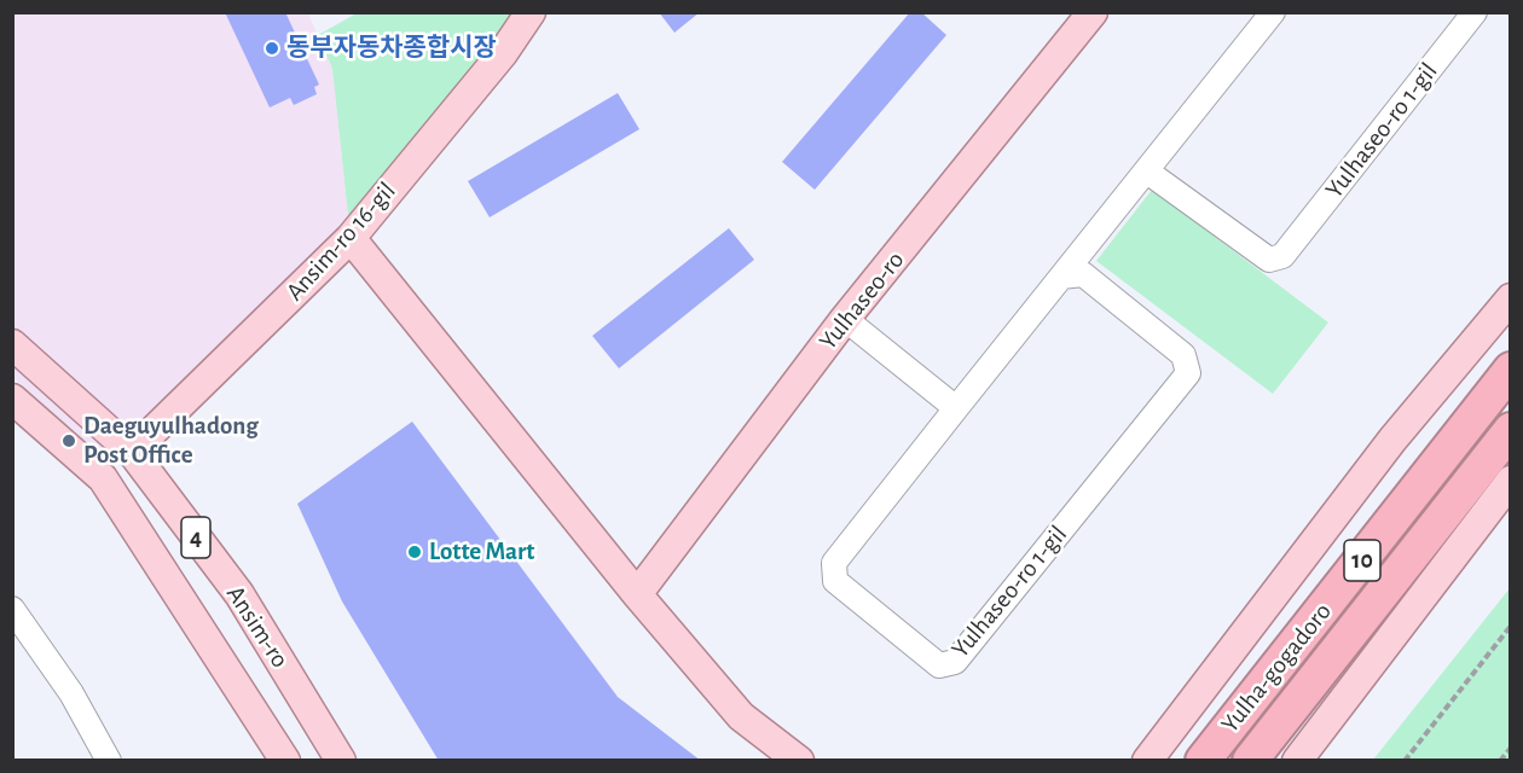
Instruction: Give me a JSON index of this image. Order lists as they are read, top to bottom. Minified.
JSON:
{"streets":{"highway":["10","Yulha-gogadoro"],"main road":["Ansim-ro 16-gil","Yulhaseo-ro","4","Ansim-ro"],"street":["Yulhaseo-ro 1-gil"]},"crossings":[["Ansim-ro 16-gil","Ansim-ro"]],"places":["동부자동차종합시장","Daeguyulhadong Post Office","Lotte Mart"]}
